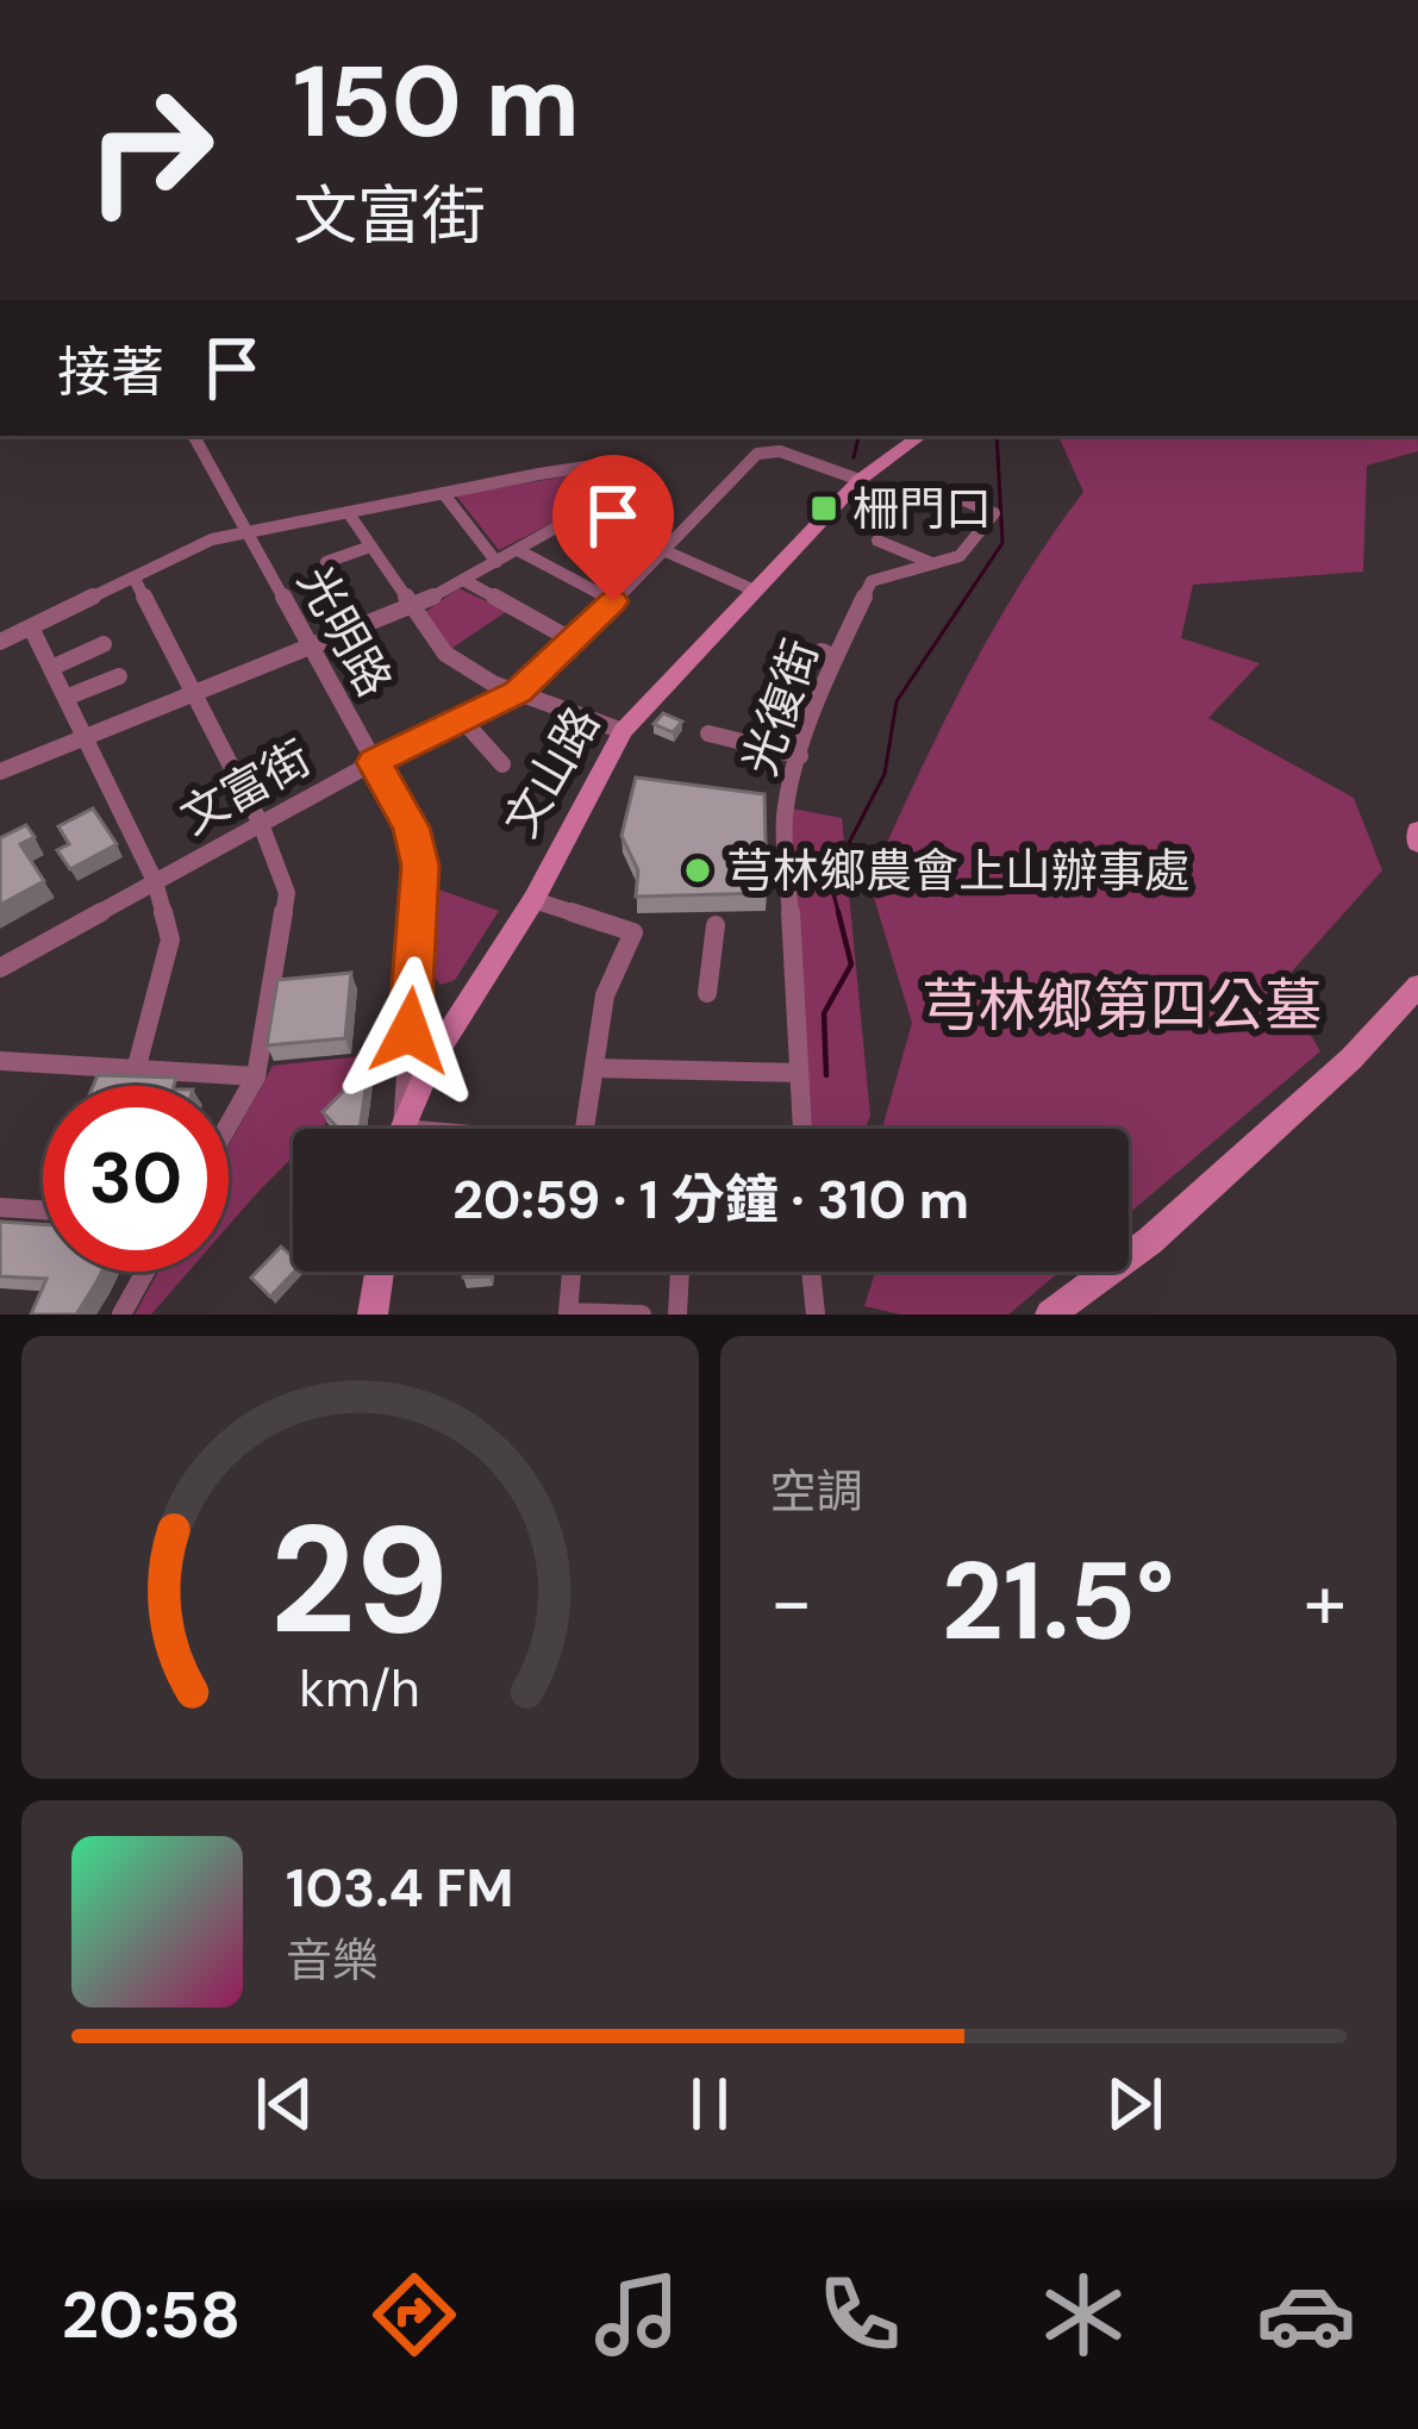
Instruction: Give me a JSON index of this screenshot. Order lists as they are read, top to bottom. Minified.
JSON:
{"streets":{"main road":["文山路"],"street":["光明路","光復街","文富街"]},"crossings":[["光明路","文富街"],["文山路","文富街"]],"parks":["芎林鄉第四公墓"],"places":{"transit":["柵門口"],"other":["芎林鄉農會上山辦事處"]},"page":{"turn":["150 m","文富街"],"then":"接著","limit":"30","trip":"20:59 · 1 分鐘 · 310 m","tile":"空調","heat":["−","21.5°","+"],"song":["103.4 FM","音樂"],"tabs":"20:58","gauge":["29","km/h"]}}
